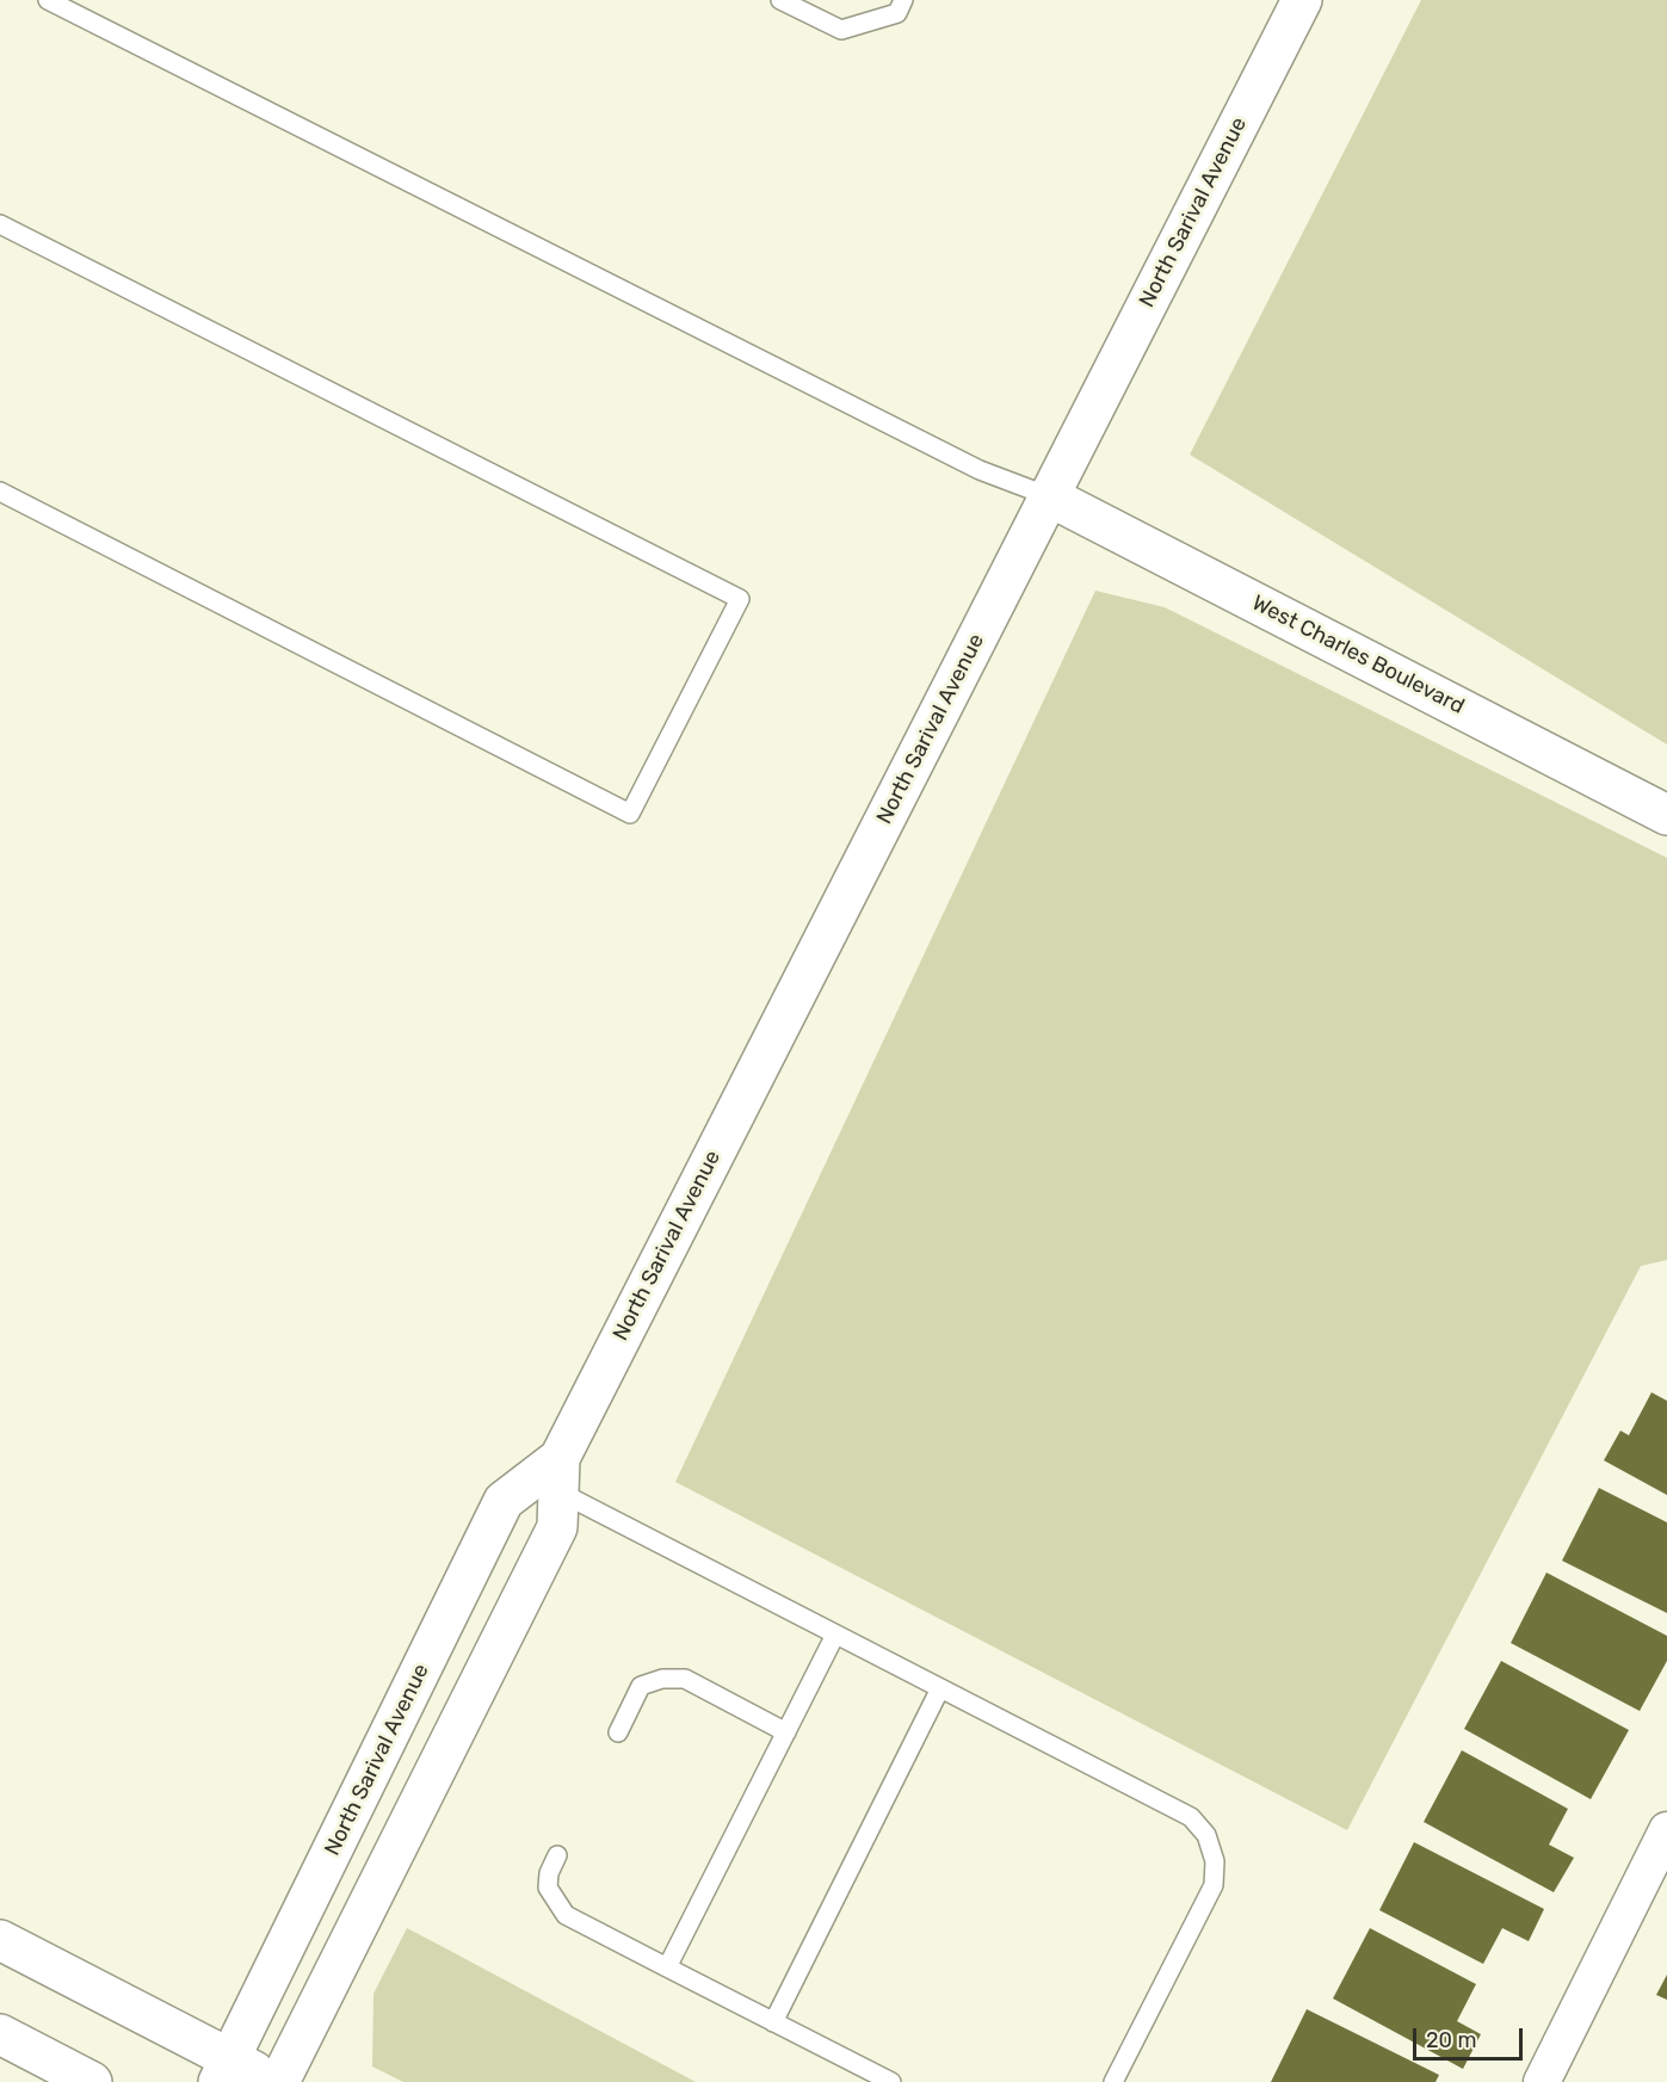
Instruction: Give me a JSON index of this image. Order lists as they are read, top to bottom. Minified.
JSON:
{"streets":{"street":["North Sarival Avenue","West Charles Boulevard"]},"crossings":[["North Sarival Avenue","West Charles Boulevard"]],"scale_bar":"20 m"}
